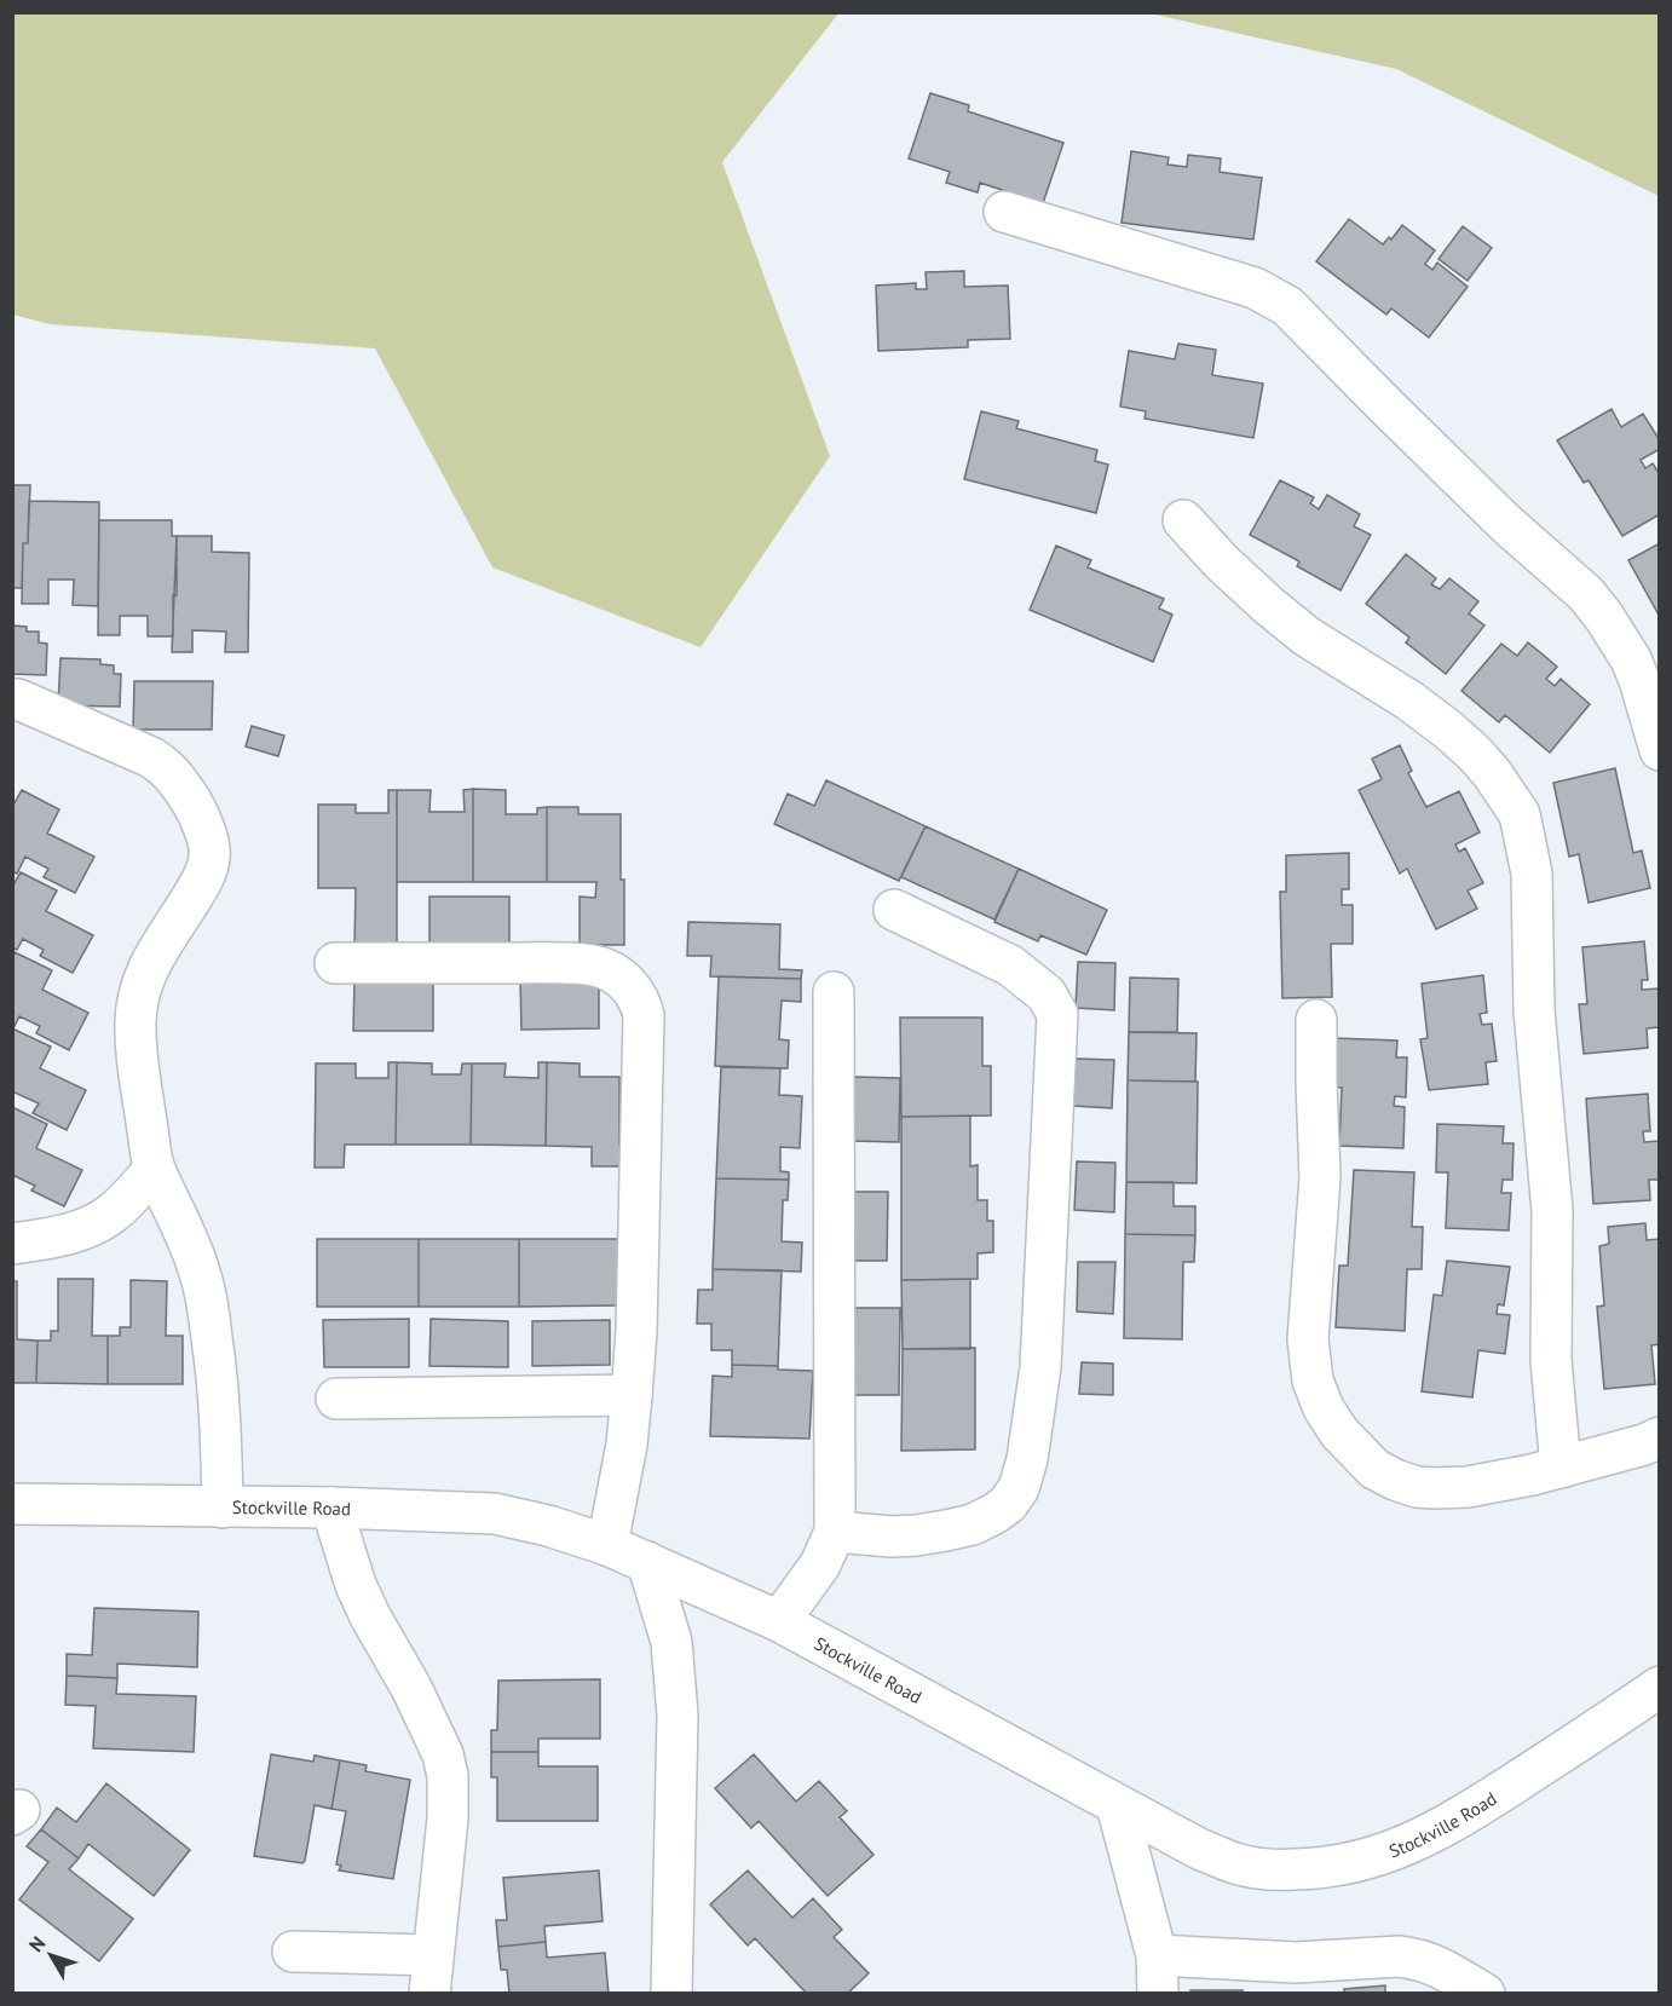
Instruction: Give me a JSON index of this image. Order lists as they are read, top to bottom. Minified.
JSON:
{"streets":{"street":["Stockville Road"]},"north":"top left"}
